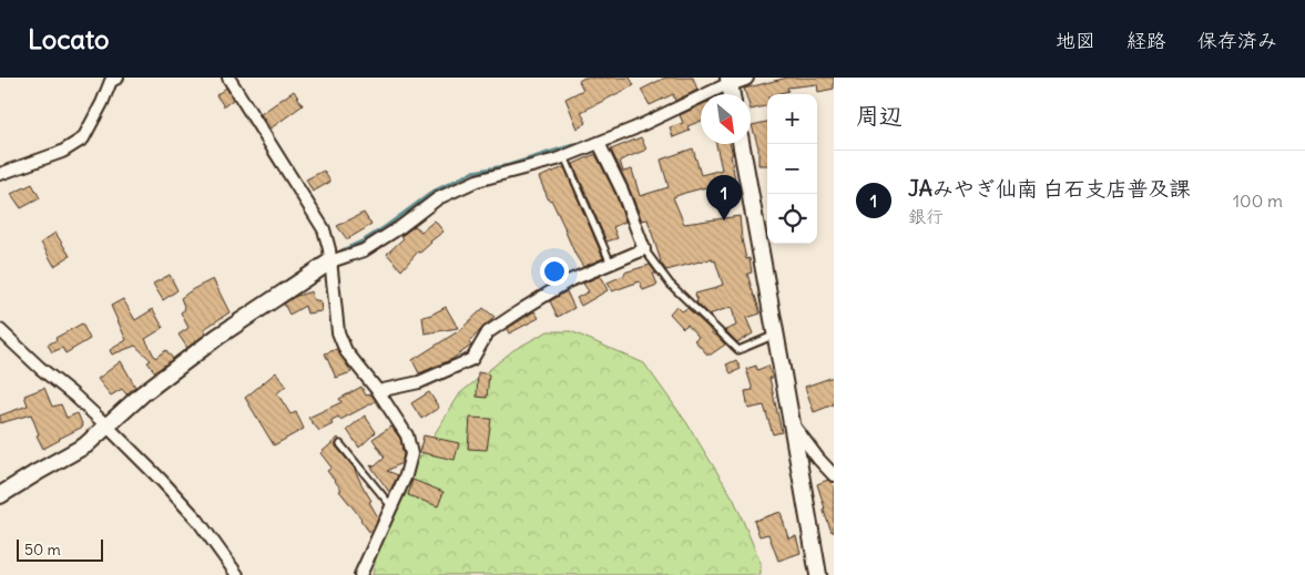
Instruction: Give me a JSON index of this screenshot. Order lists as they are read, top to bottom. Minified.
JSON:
{"scale_bar":"50 m","north":"bottom right","page":{"header":"Locato","nav":["地図","経路","保存済み"],"heading":"周辺","map_buttons":["+","−"],"list":[{"mark":"1","name":"JAみやぎ仙南 白石支店普及課","note":"銀行","value":"100 m"}],"pins":"1","scale":"50 m"}}
